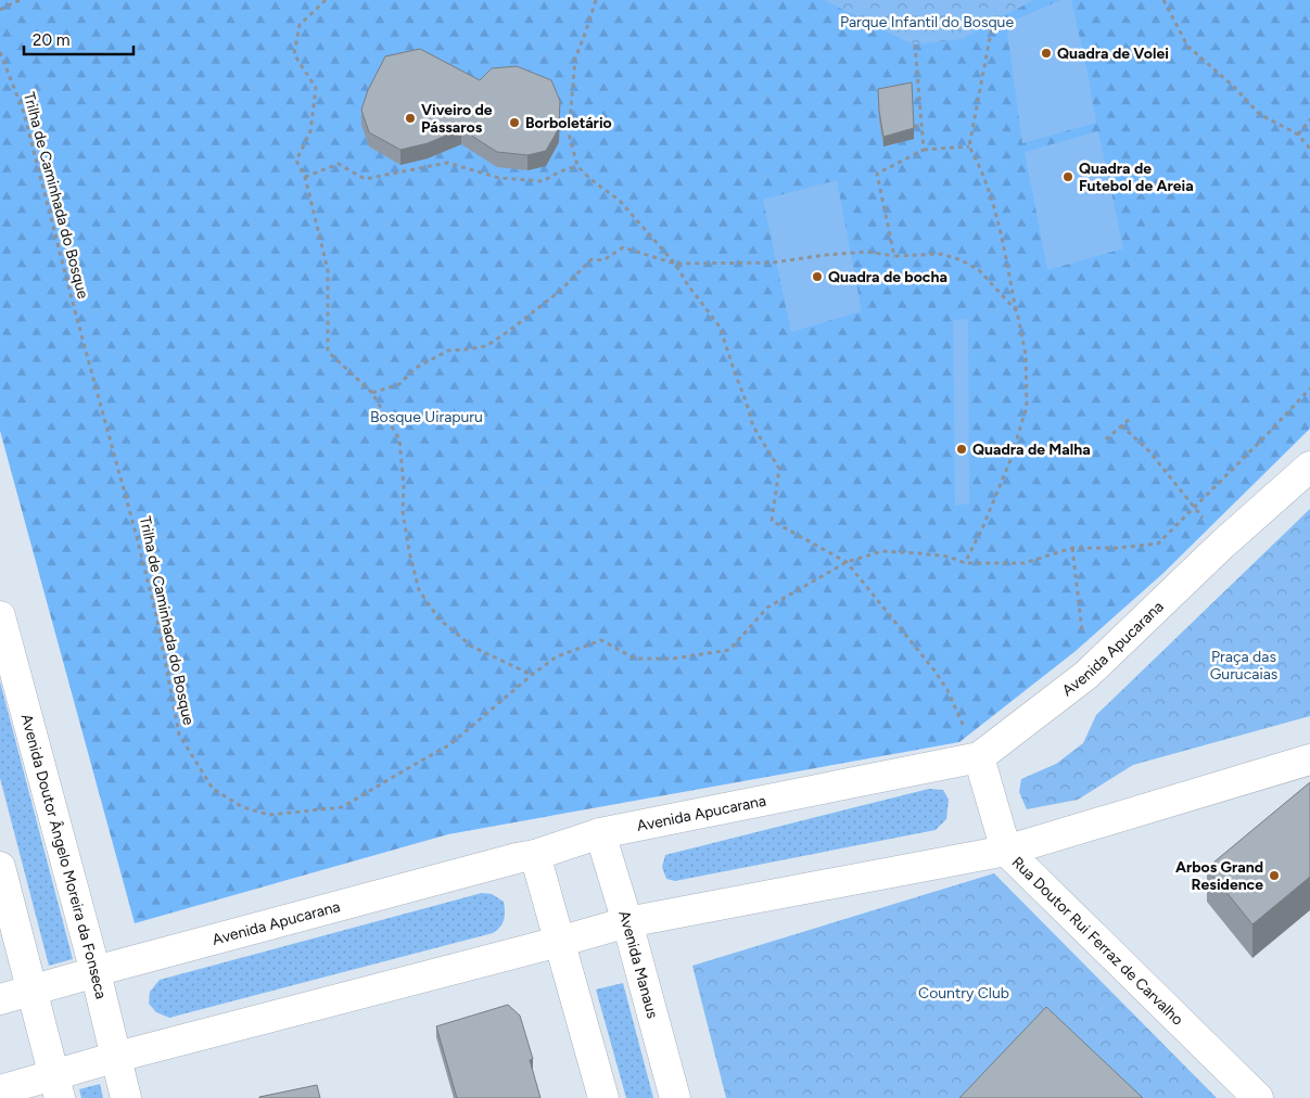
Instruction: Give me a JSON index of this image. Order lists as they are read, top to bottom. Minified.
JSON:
{"streets":{"street":["Avenida Apucarana","Avenida Doutor Ângelo Moreira da Fonseca","Rua Doutor Rui Ferraz de Carvalho","Avenida Manaus"],"path":["Trilha de Caminhada do Bosque"]},"crossings":[["Avenida Apucarana","Avenida Doutor Ângelo Moreira da Fonseca"],["Avenida Apucarana","Rua Doutor Rui Ferraz de Carvalho"],["Avenida Apucarana","Avenida Manaus"]],"parks":["Parque Infantil do Bosque","Bosque Uirapuru","Praça das Gurucaias","Country Club"],"places":["Quadra de Volei","Viveiro de Pássaros","Borboletário","Quadra de Futebol de Areia","Quadra de bocha","Quadra de Malha","Arbos Grand Residence"],"scale_bar":"20 m"}
